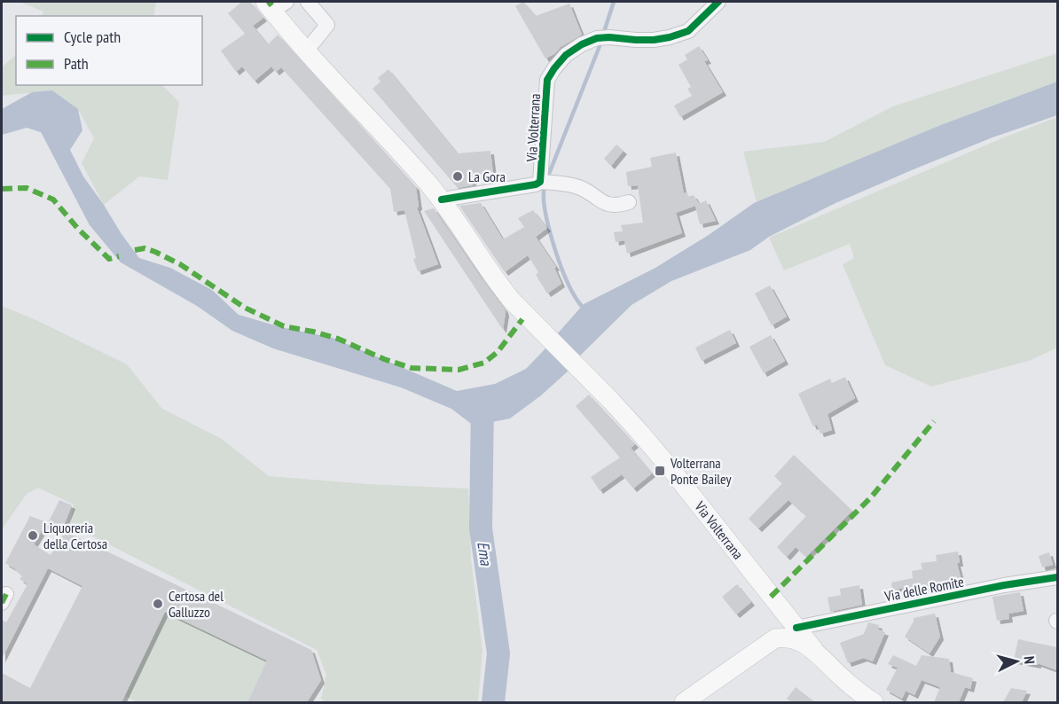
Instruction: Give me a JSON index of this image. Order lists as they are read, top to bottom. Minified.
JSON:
{"streets":{"main road":["Via Volterrana"],"street":["Via delle Romite"]},"crossings":[["Via Volterrana","Via delle Romite"]],"water":["Ema"],"places":{"other":["La Gora","Liquoreria della Certosa","Certosa del Galluzzo"],"transit":["Volterrana Ponte Bailey"]},"legend":["Cycle path","Path"],"north":"right"}
